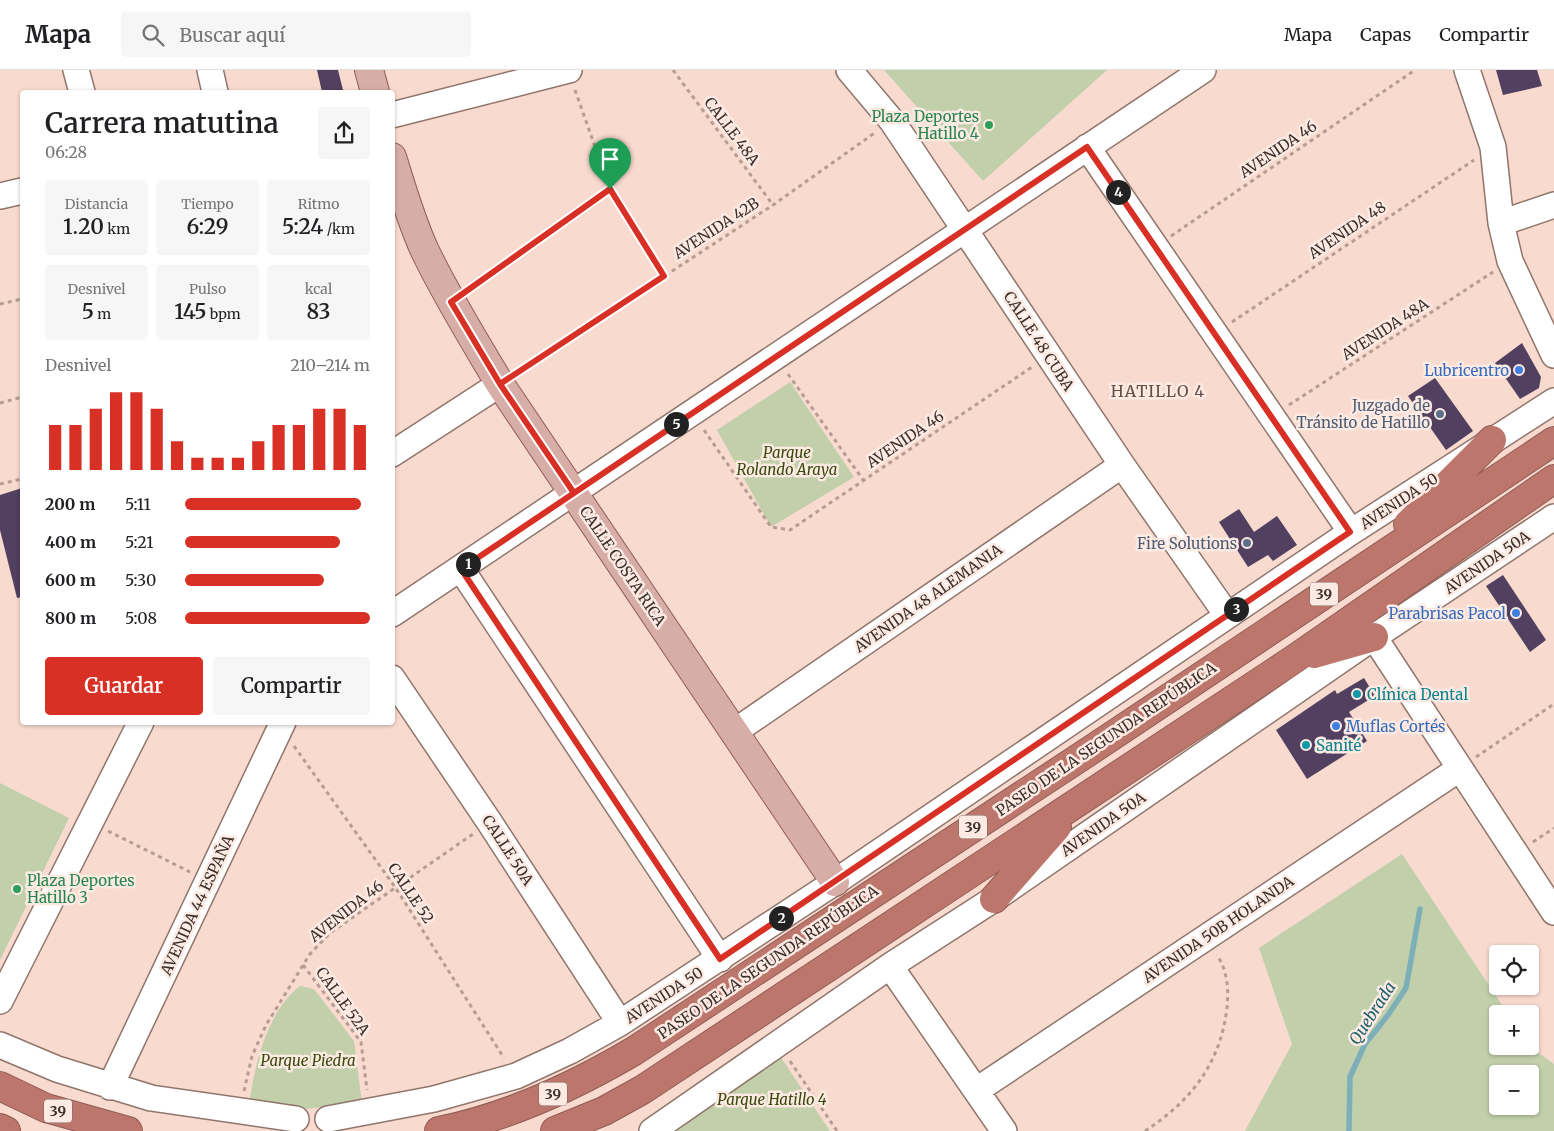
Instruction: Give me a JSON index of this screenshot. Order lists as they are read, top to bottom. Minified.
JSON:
{"streets":{"highway":["39","PASEO DE LA SEGUNDA REPÚBLICA"],"main road":["CALLE COSTA RICA"],"street":["CALLE 48 CUBA","AVENIDA 50","AVENIDA 50A","AVENIDA 48 ALEMANIA","CALLE 50A","AVENIDA 44 ESPAÑA","AVENIDA 50B HOLANDA"],"path":["CALLE 48A","AVENIDA 46","AVENIDA 42B","AVENIDA 48","AVENIDA 48A","CALLE 52","CALLE 52A"]},"crossings":[["CALLE 48A","AVENIDA 42B"],["AVENIDA 46","CALLE 48 CUBA"],["AVENIDA 46","AVENIDA 50"],["AVENIDA 46","CALLE 50A"],["AVENIDA 46","CALLE 52"],["AVENIDA 46","CALLE 52A"],["AVENIDA 42B","CALLE 48 CUBA"],["AVENIDA 42B","CALLE COSTA RICA"],["CALLE 48 CUBA","AVENIDA 50"],["CALLE 48 CUBA","AVENIDA 48 ALEMANIA"],["AVENIDA 50","CALLE COSTA RICA"],["AVENIDA 50","CALLE 50A"],["AVENIDA 50","CALLE 52"],["AVENIDA 50","AVENIDA 44 ESPAÑA"],["AVENIDA 50","CALLE 52A"],["CALLE COSTA RICA","AVENIDA 48 ALEMANIA"],["CALLE 52","AVENIDA 44 ESPAÑA"]],"districts":["HATILLO 4"],"water":["Quebrada"],"parks":["Parque Rolando Araya","Parque Piedra","Parque Hatillo 4"],"places":["Plaza Deportes Hatillo 4","Lubricentro","Juzgado de Tránsito de Hatillo","Fire Solutions","Parabrisas Pacol","Clínica Dental","Muflas Cortés","Sanité","Plaza Deportes Hatillo 3"],"page":{"header":"Mapa","search":"Buscar aquí","nav":["Mapa","Capas","Compartir"],"heading":["Carrera matutina","06:28"],"stats":[["Distancia","1.20 km"],["Tiempo","6:29"],["Ritmo","5:24 /km"],["Desnivel","5 m"],["Pulso","145 bpm"],["kcal","83"]],"pins":["4","5","1","3","2"],"chart":["Desnivel","210–214 m"],"list":[{"name":"200 m","note":"5:11"},{"name":"400 m","note":"5:21"},{"name":"600 m","note":"5:30"},{"name":"800 m","note":"5:08"}],"buttons":["Guardar","Compartir"],"map_buttons":["+","−"]}}
